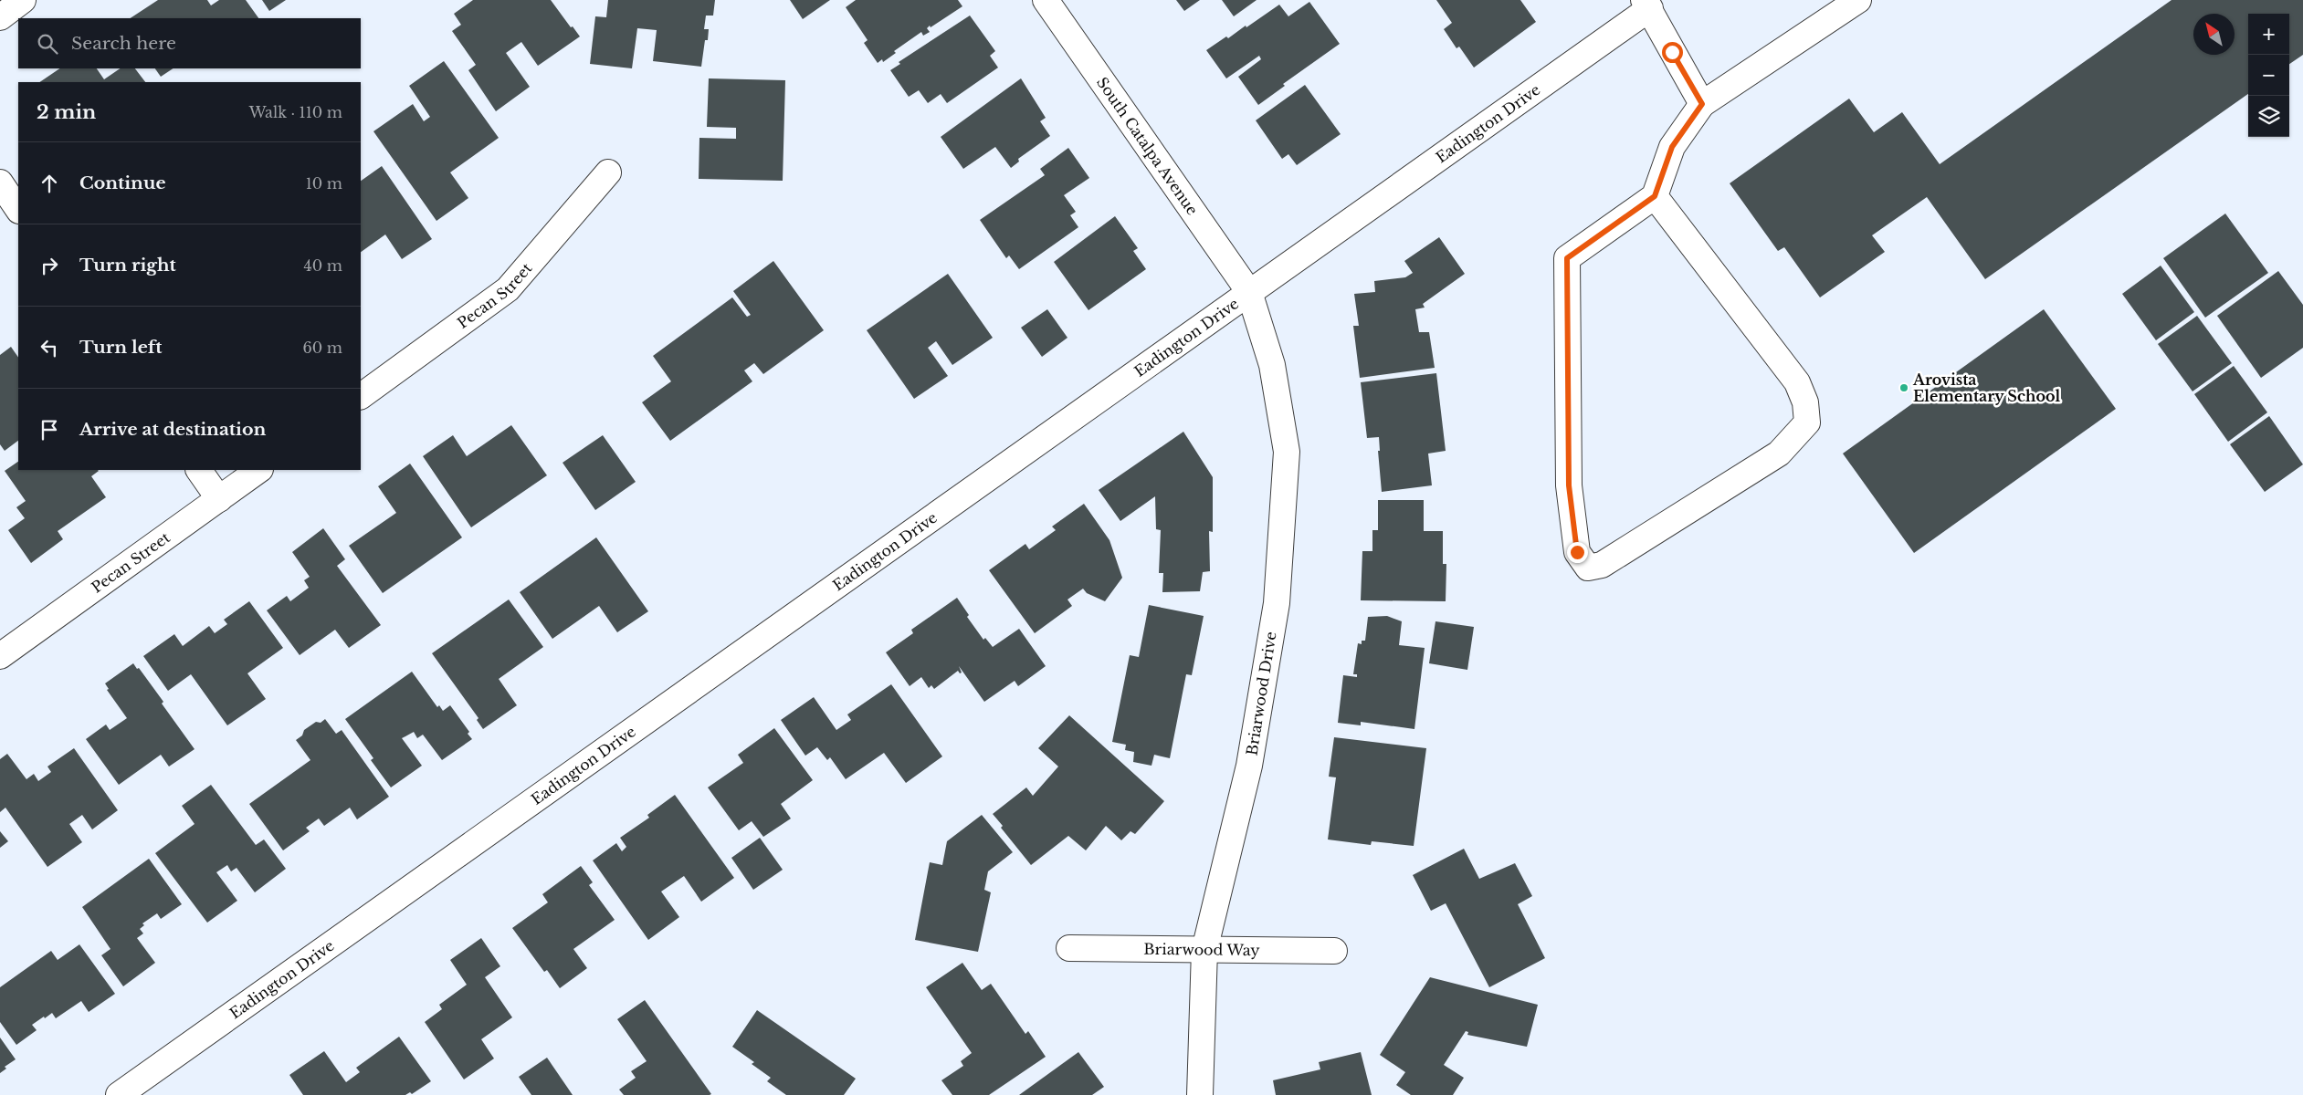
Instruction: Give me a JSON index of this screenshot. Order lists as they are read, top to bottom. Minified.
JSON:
{"streets":{"street":["Eadington Drive","South Catalpa Avenue","Pecan Street","Briarwood Drive","Briarwood Way"]},"crossings":[["Eadington Drive","South Catalpa Avenue"],["Eadington Drive","Briarwood Drive"],["South Catalpa Avenue","Briarwood Drive"],["Briarwood Drive","Briarwood Way"]],"places":["Arovista Elementary School"],"north":"top left","page":{"map_buttons":["+","−"],"search":"Search here","heading":["2 min","Walk · 110 m"],"list":[["Continue","10 m"],["Turn right","40 m"],["Turn left","60 m"],"Arrive at destination"]}}
